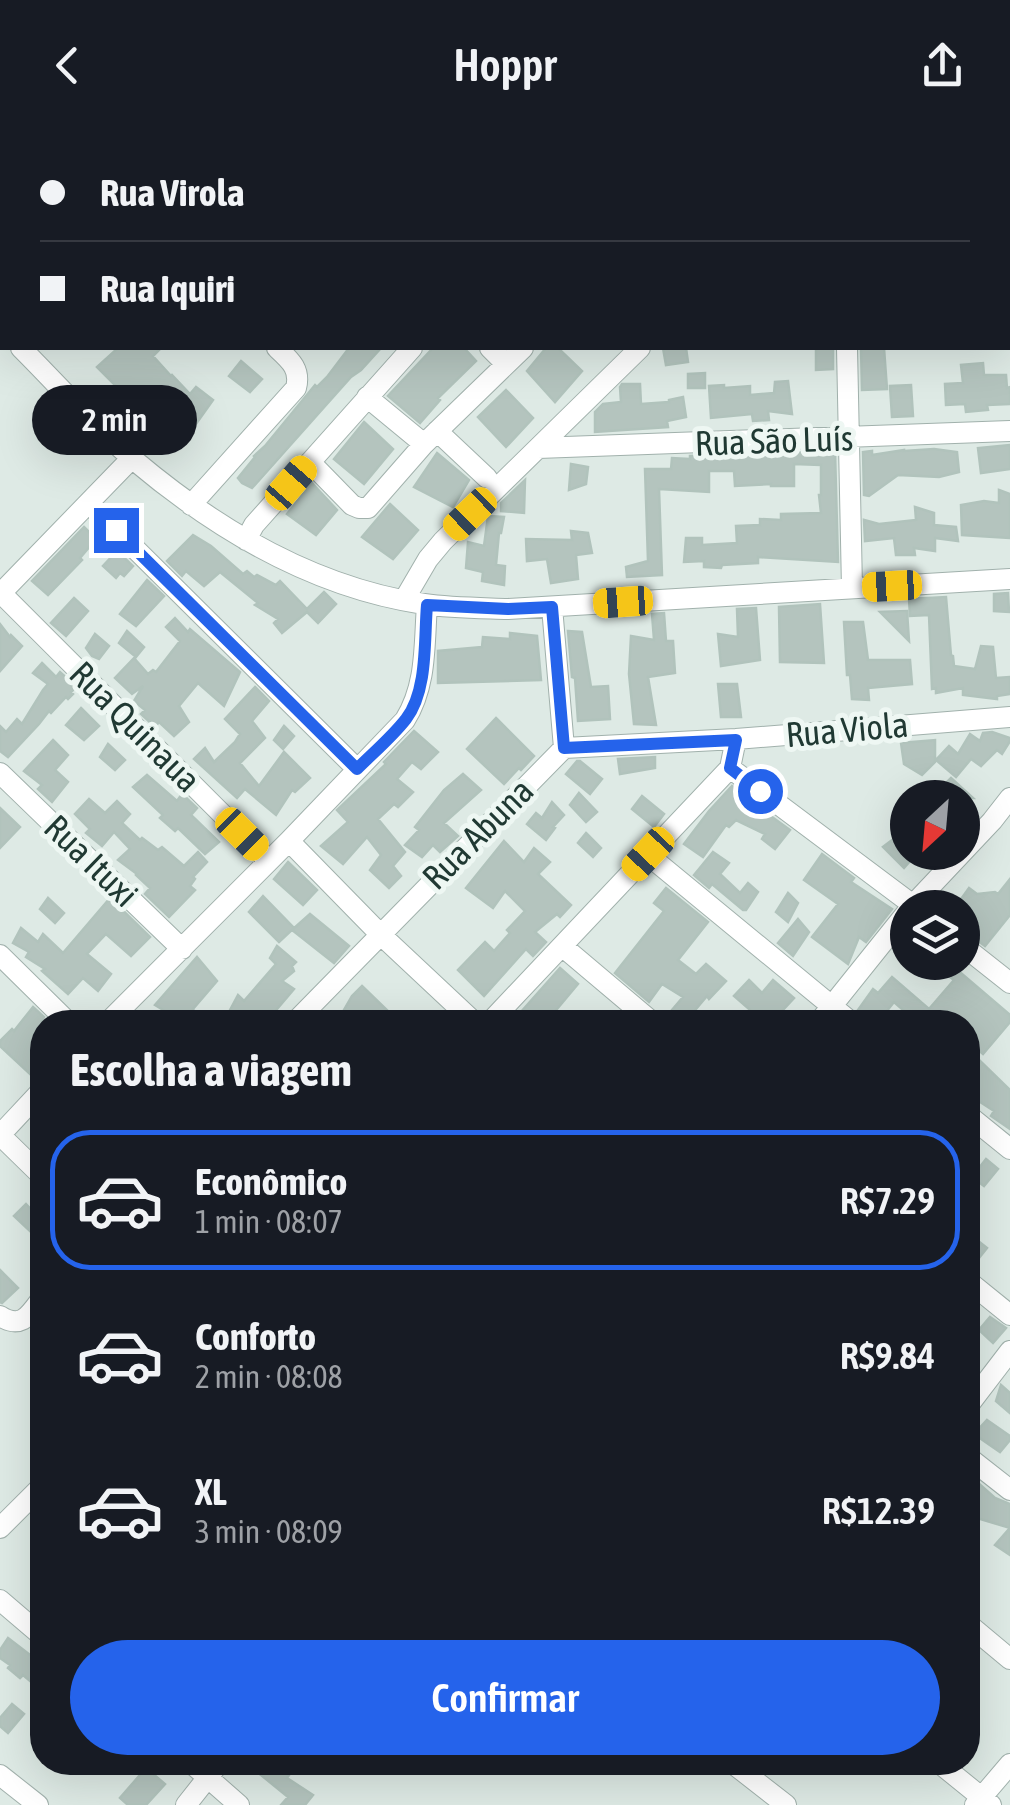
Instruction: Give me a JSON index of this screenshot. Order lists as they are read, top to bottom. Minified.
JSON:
{"streets":{"street":["Rua São Luís","Rua Quinaua","Rua Viola","Rua Abuna","Rua Ituxi"]},"crossings":[["Rua Viola","Rua Abuna"]],"north":"bottom left","page":{"header":"Hoppr","banner":["Rua Virola","Rua Iquiri"],"bubble":"2 min","heading":"Escolha a viagem","list":[{"name":"Econômico","note":"1 min · 08:07","value":"R$7.29"},{"name":"Conforto","note":"2 min · 08:08","value":"R$9.84"},{"name":"XL","note":"3 min · 08:09","value":"R$12.39"}],"buttons":"Confirmar"}}
